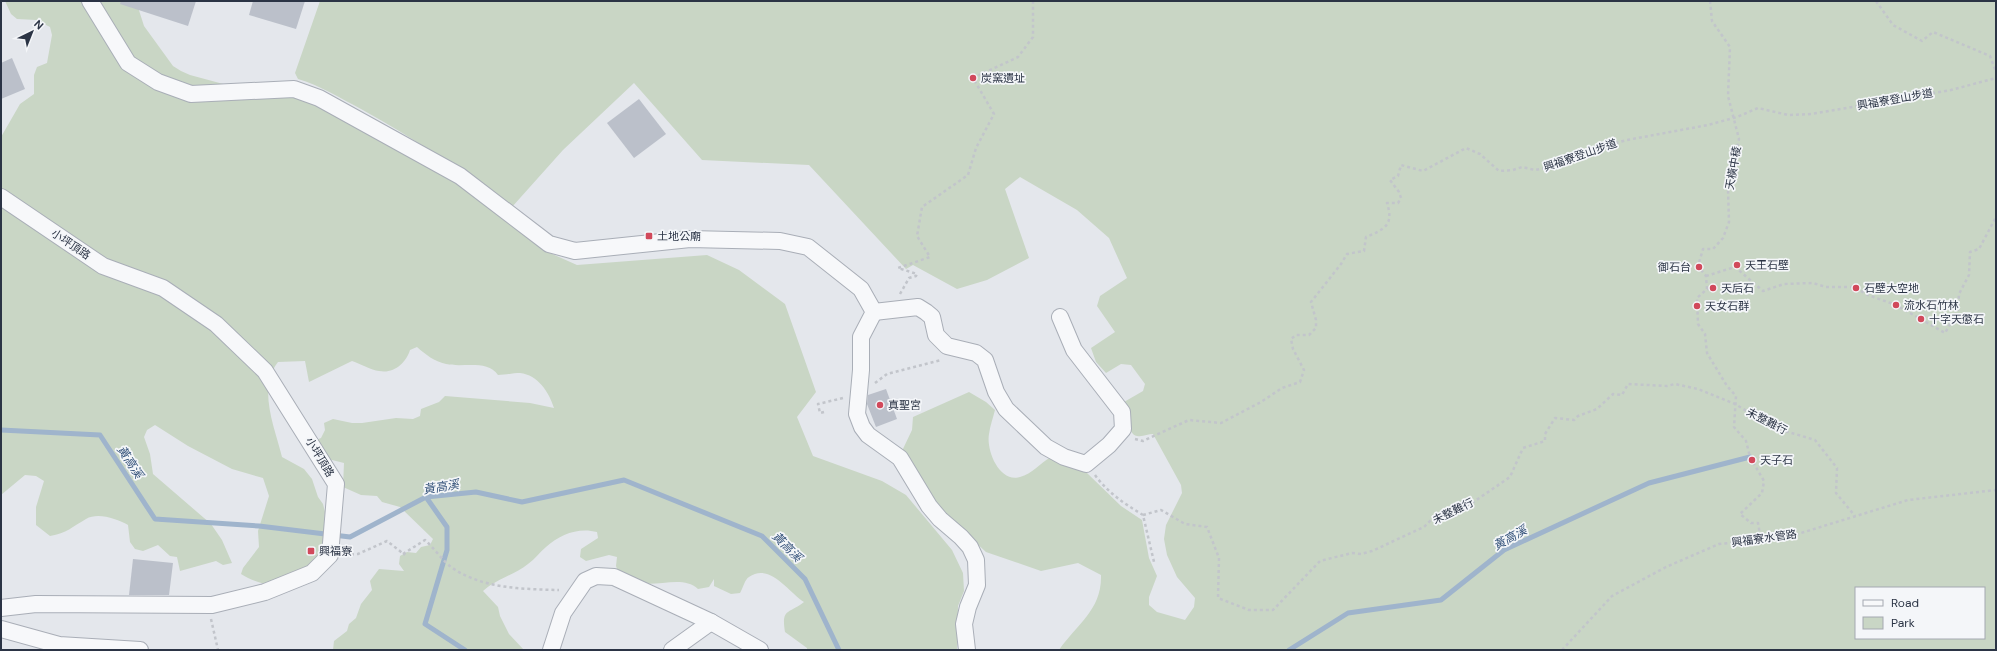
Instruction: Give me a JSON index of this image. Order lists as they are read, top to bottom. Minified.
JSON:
{"streets":{"street":["小坪頂路"],"path":["興福寮登山步道","天橫中稜","未整難行","興福寮水管路"]},"crossings":[["興福寮登山步道","天橫中稜"],["天橫中稜","未整難行"],["天橫中稜","興福寮水管路"],["未整難行","興福寮水管路"]],"water":["黃高溪"],"places":{"other":["炭窯遺址","天王石壁","御石台","天后石","石壁大空地","流水石竹林","天女石群","十字天懲石","真聖宮","天子石"],"transit":["土地公廟","興福寮"]},"legend":["Road","Park"],"north":"top right"}
